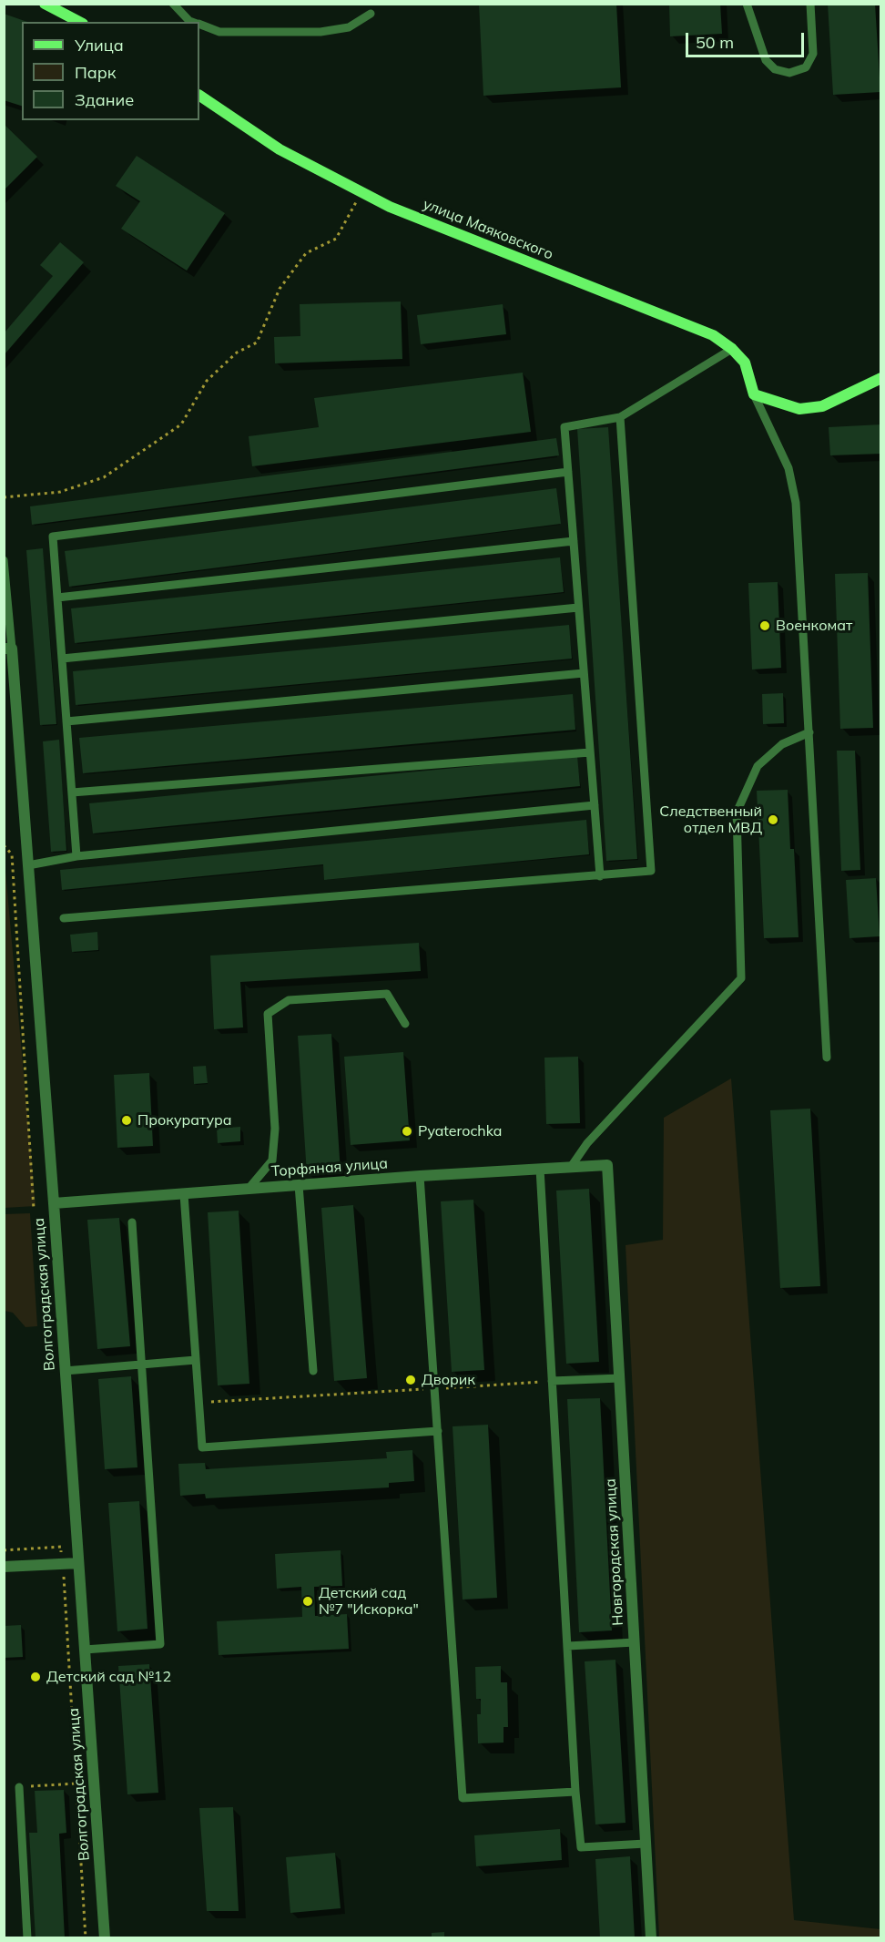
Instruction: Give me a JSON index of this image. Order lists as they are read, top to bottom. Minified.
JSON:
{"streets":{"street":["улица Маяковского","Торфяная улица","Волгоградская улица","Новгородская улица"]},"crossings":[["Торфяная улица","Волгоградская улица"],["Торфяная улица","Новгородская улица"]],"places":["Военкомат","Следственный отдел МВД","Прокуратура","Pyaterochka","Дворик","Детский cад №7 \"Искорка\"","Детский cад №12"],"legend":["Улица","Парк","Здание"],"scale_bar":"50 m"}
